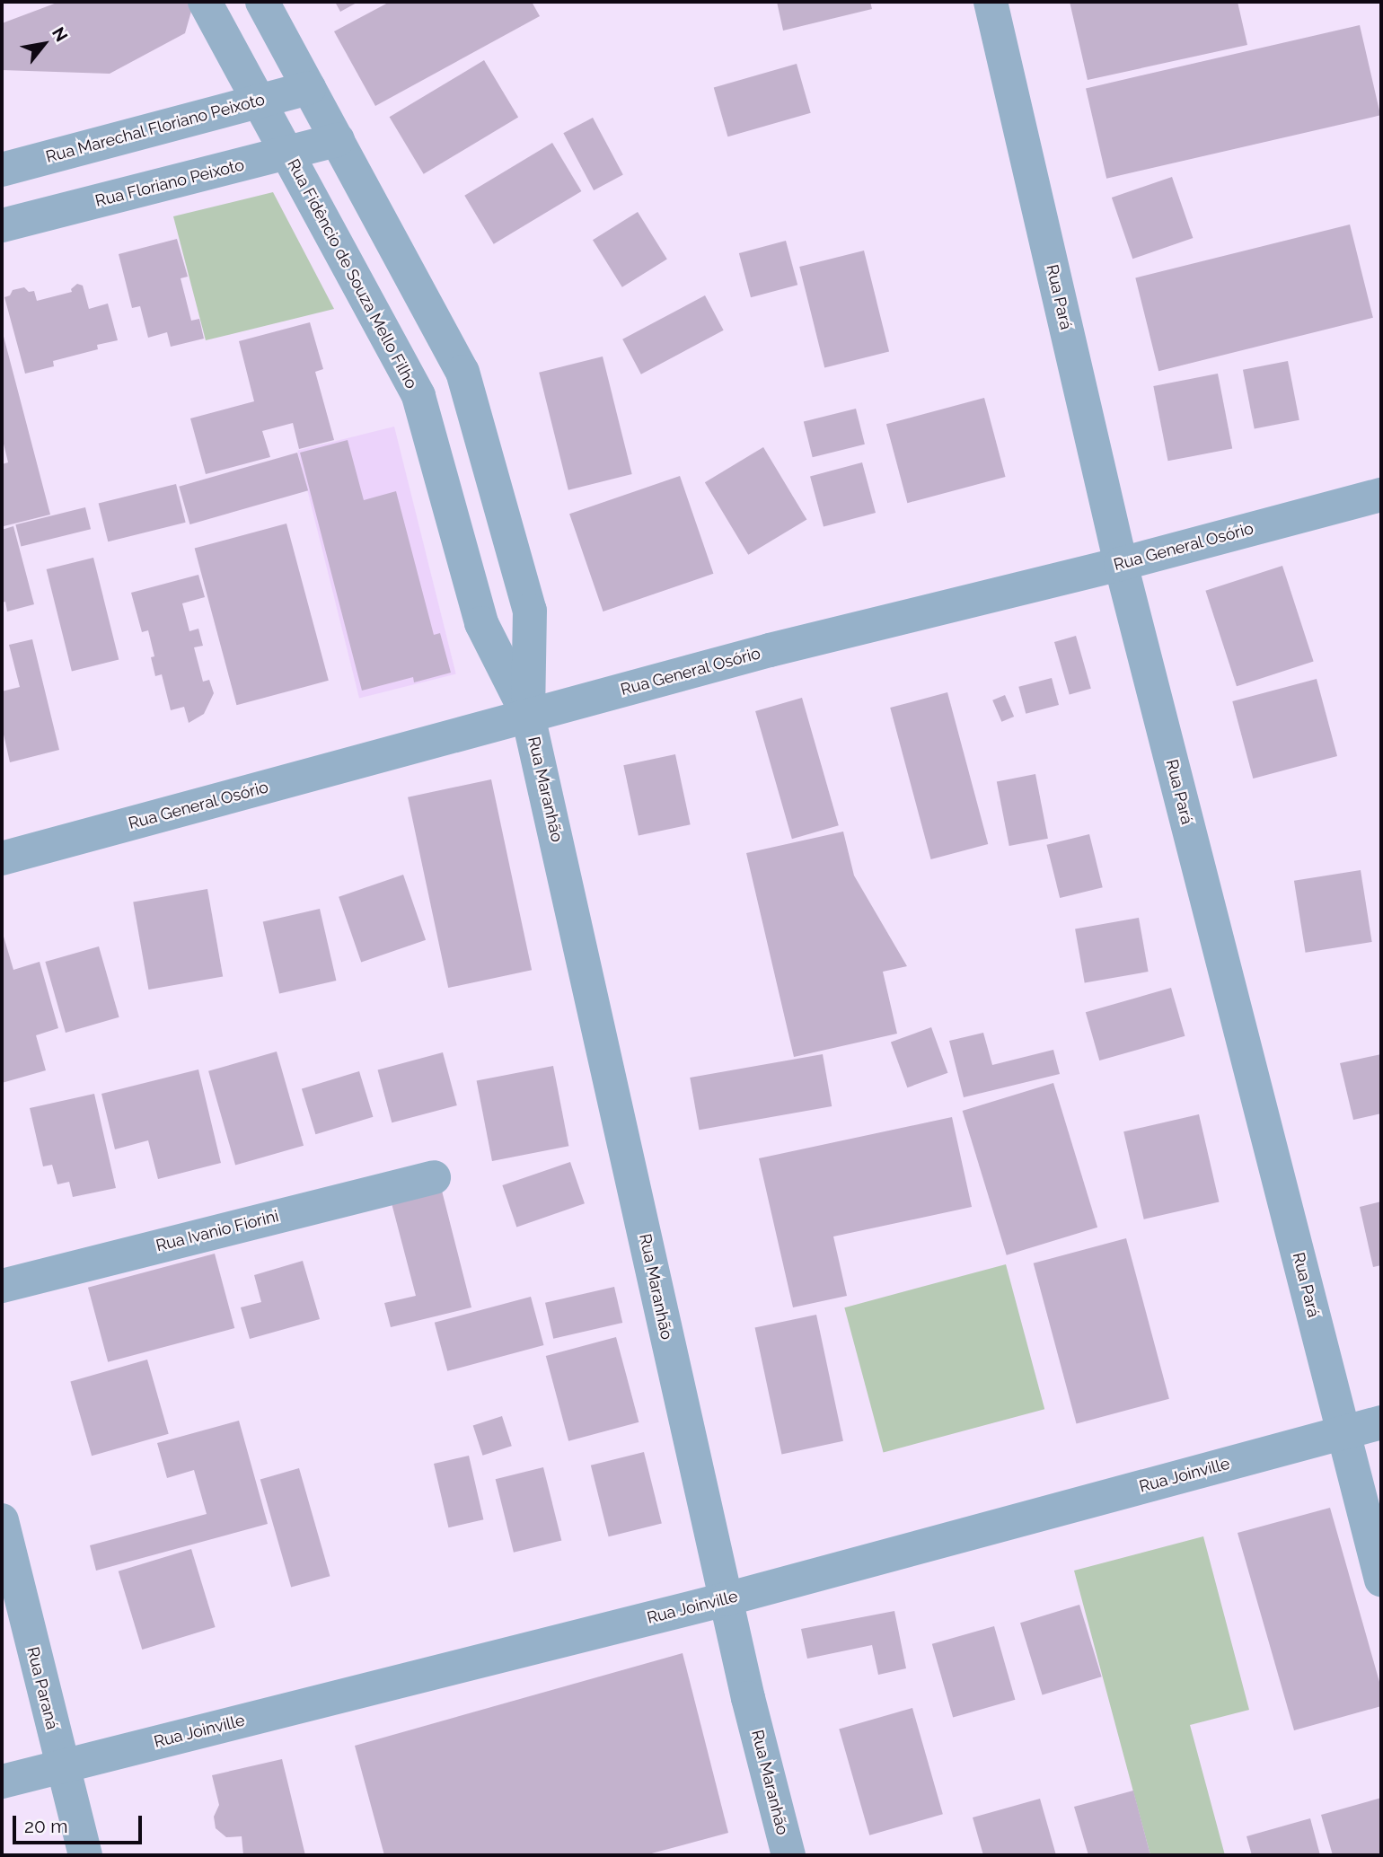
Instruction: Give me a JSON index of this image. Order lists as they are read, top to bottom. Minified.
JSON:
{"streets":{"street":["Rua Marechal Floriano Peixoto","Rua Floriano Peixoto","Rua Fidêncio de Souza Mello Filho","Rua Pará","Rua General Osório","Rua Maranhão","Rua Ivanio Fiorini","Rua Joinville","Rua Paraná"]},"crossings":[["Rua Marechal Floriano Peixoto","Rua Fidêncio de Souza Mello Filho"],["Rua Floriano Peixoto","Rua Fidêncio de Souza Mello Filho"],["Rua Fidêncio de Souza Mello Filho","Rua General Osório"],["Rua Fidêncio de Souza Mello Filho","Rua Maranhão"],["Rua Pará","Rua General Osório"],["Rua Pará","Rua Joinville"],["Rua General Osório","Rua Maranhão"],["Rua Maranhão","Rua Joinville"],["Rua Joinville","Rua Paraná"]],"scale_bar":"20 m","north":"top right"}
